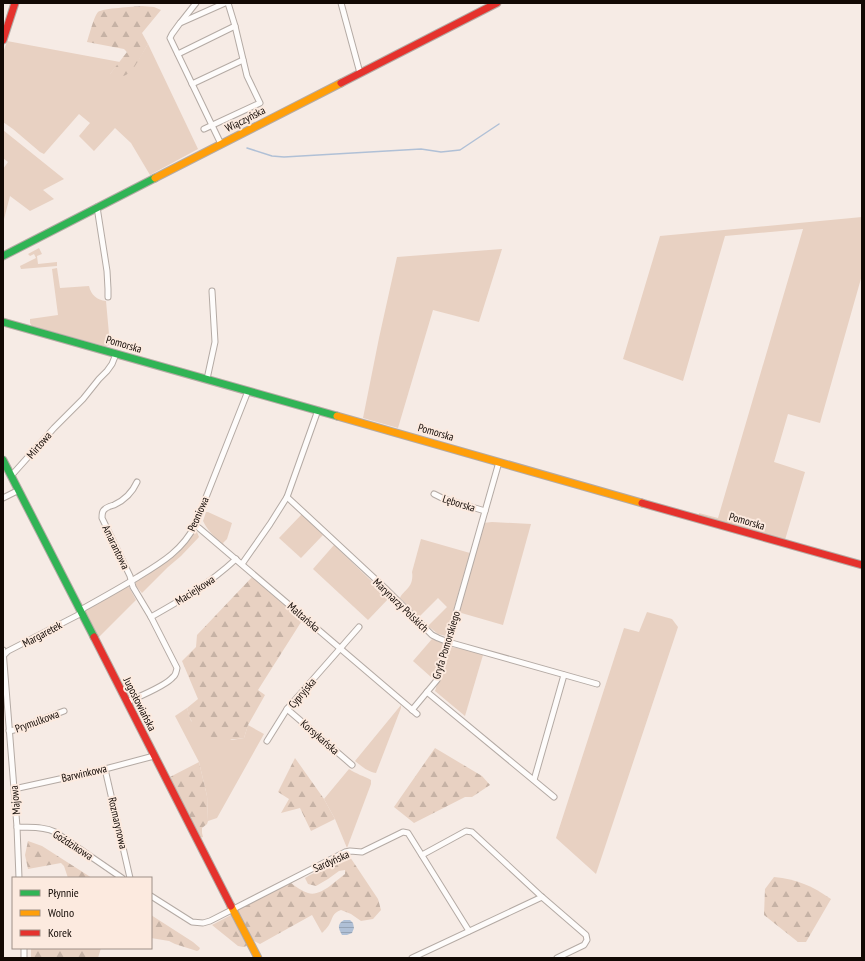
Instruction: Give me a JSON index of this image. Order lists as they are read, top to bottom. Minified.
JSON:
{"streets":{"street":["Wiączyńska","Pomorska","Mirtowa","Lęborska","Peoniowa","Amarantowa","Maciejkowa","Marynarzy Polskich","Maltańska","Margaretek","Gryfa Pomorskiego","Cypryjska","Jugosłowiańska","Prymulkowa","Korsykańska","Barwinkowa","Majowa","Rozmarynowa","Goździkowa","Sardyńska"]},"crossings":[["Pomorska","Mirtowa"],["Pomorska","Peoniowa"],["Pomorska","Gryfa Pomorskiego"],["Mirtowa","Jugosłowiańska"],["Lęborska","Gryfa Pomorskiego"],["Peoniowa","Amarantowa"],["Peoniowa","Maltańska"],["Peoniowa","Margaretek"],["Peoniowa","Jugosłowiańska"],["Maciejkowa","Maltańska"],["Marynarzy Polskich","Gryfa Pomorskiego"],["Maltańska","Cypryjska"],["Margaretek","Jugosłowiańska"],["Margaretek","Majowa"],["Cypryjska","Korsykańska"],["Jugosłowiańska","Barwinkowa"],["Jugosłowiańska","Sardyńska"],["Prymulkowa","Majowa"],["Barwinkowa","Majowa"],["Barwinkowa","Rozmarynowa"],["Majowa","Goździkowa"]],"legend":["Płynnie","Wolno","Korek"]}
